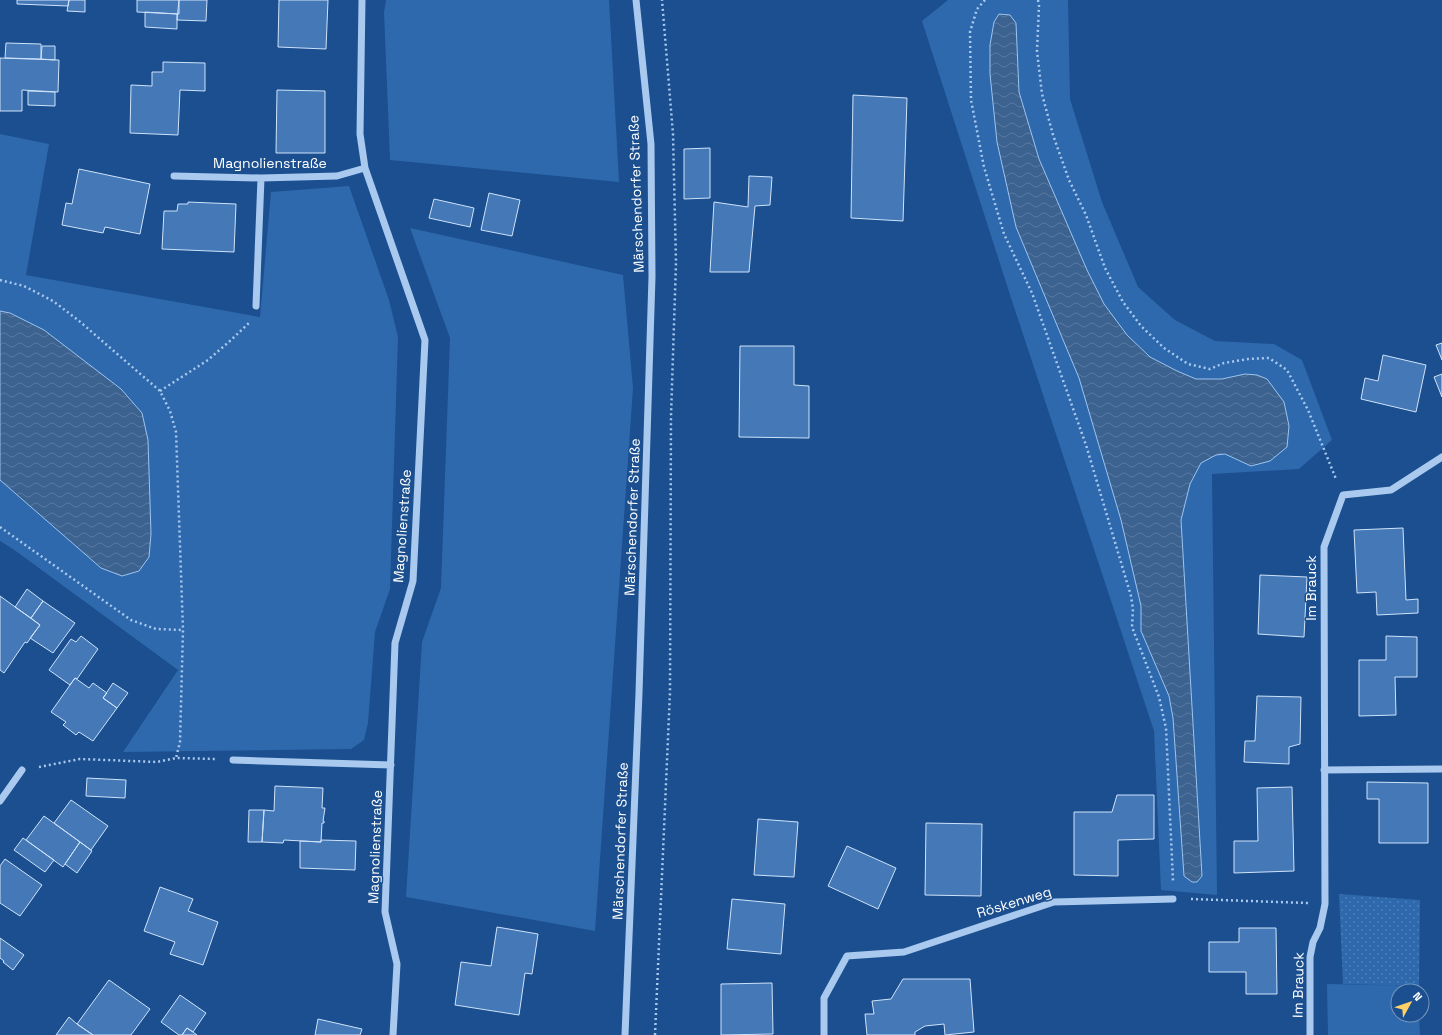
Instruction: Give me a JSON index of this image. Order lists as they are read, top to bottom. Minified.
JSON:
{"streets":{"street":["Magnolienstraße","Märschendorfer Straße","Im Brauck","Röskenweg"]},"north":"top right"}
